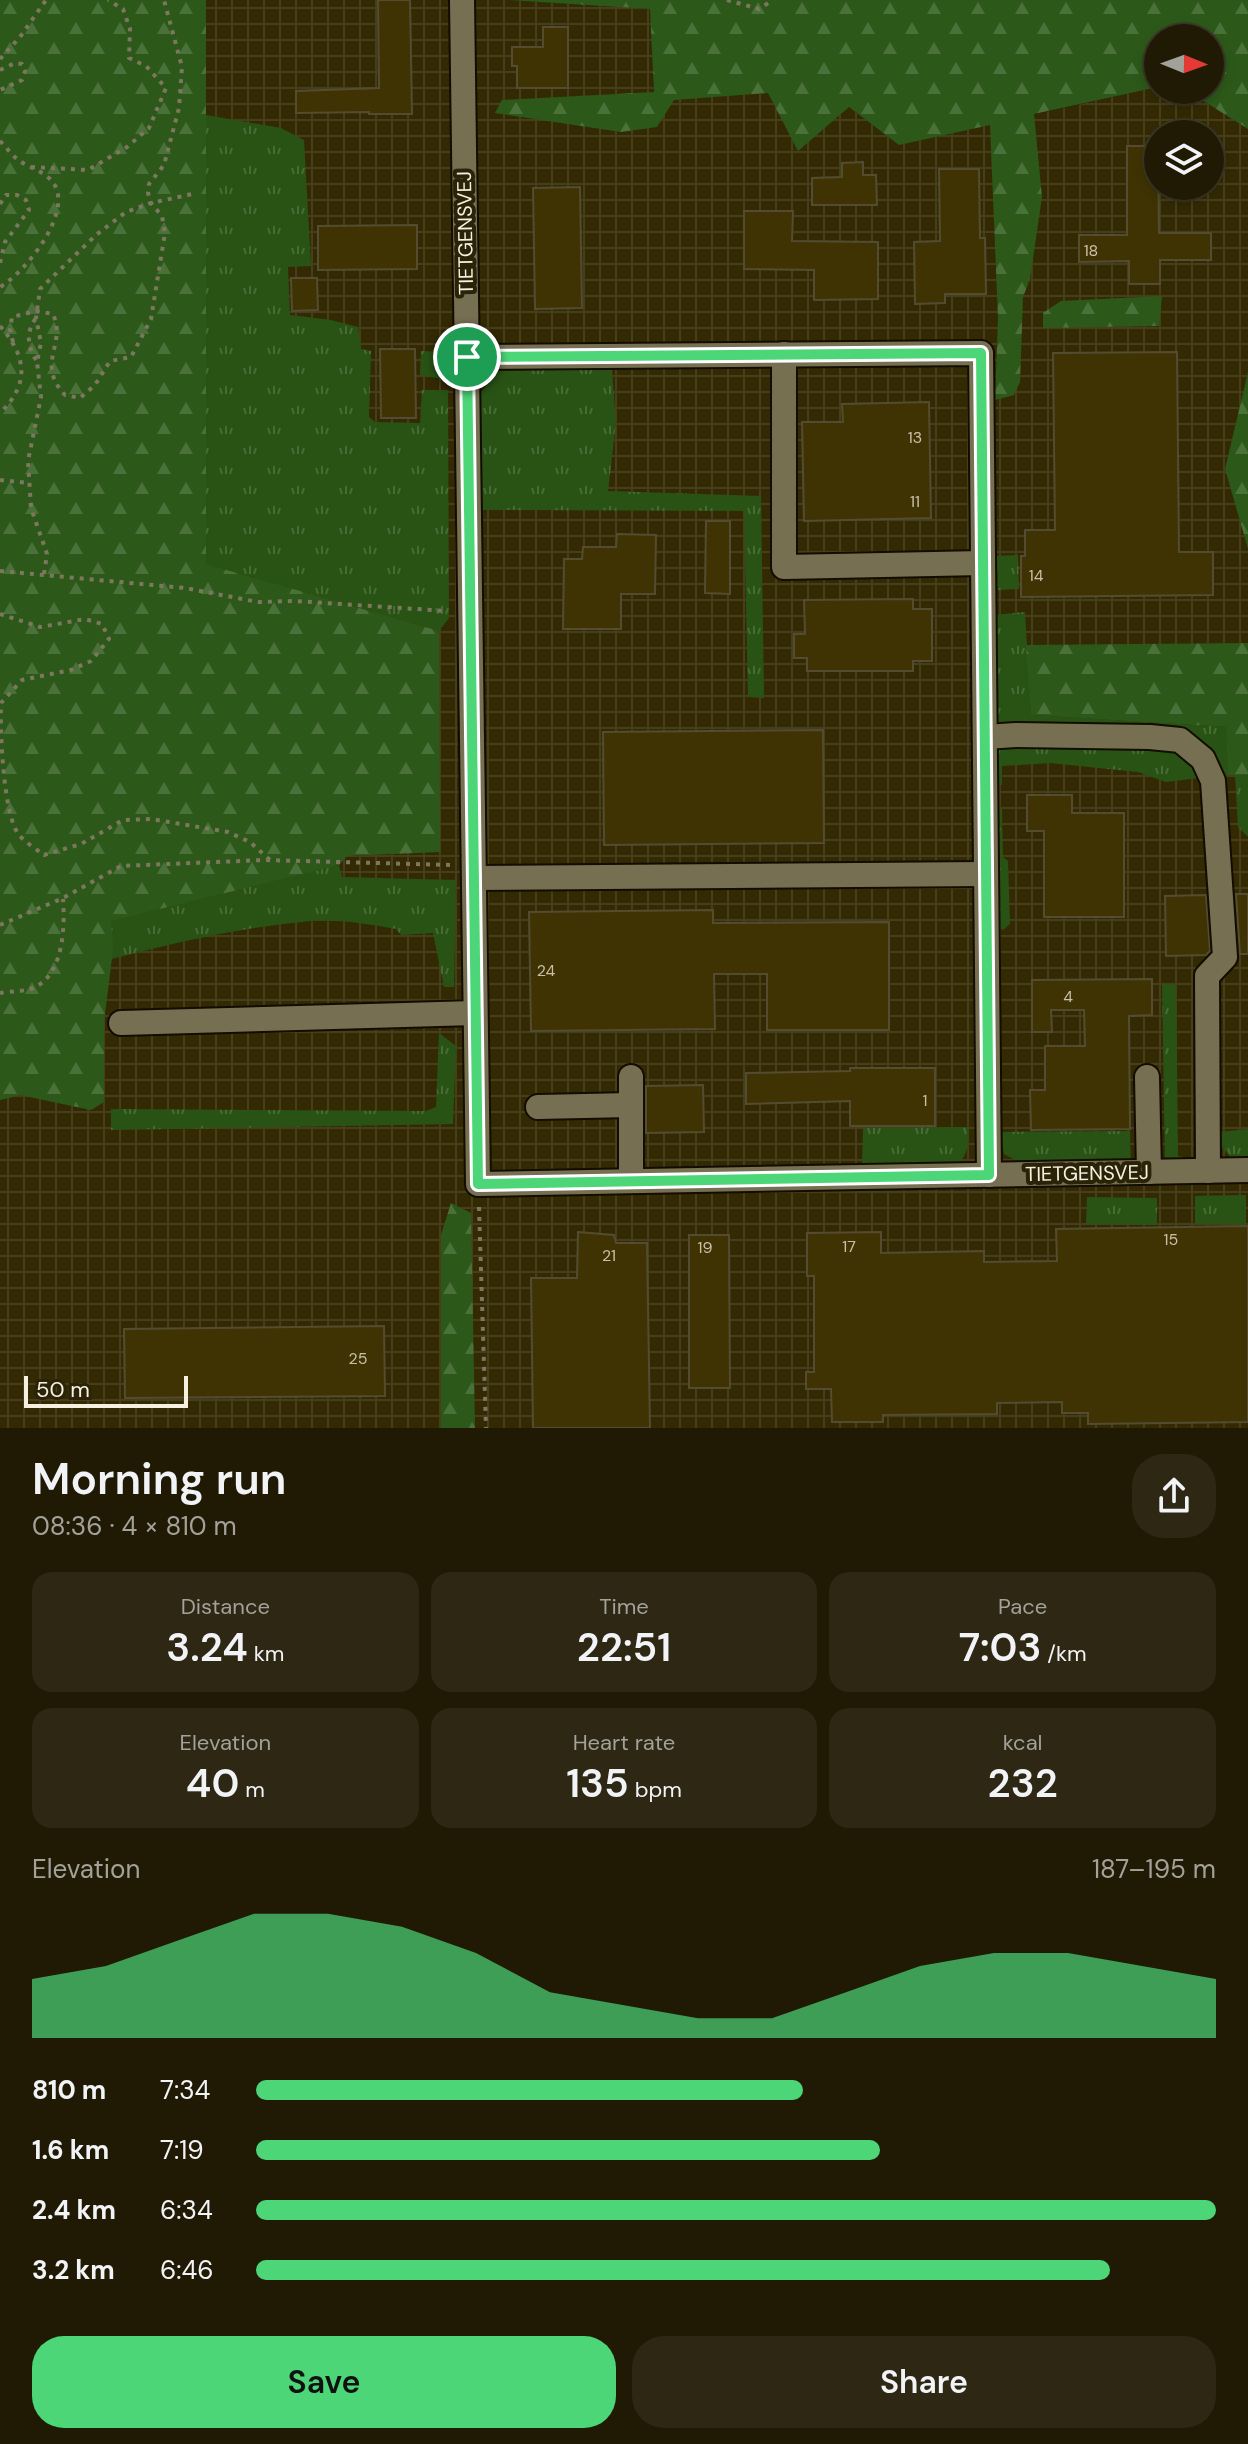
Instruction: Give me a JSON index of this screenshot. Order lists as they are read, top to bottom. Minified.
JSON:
{"streets":{"street":["TIETGENSVEJ"]},"house_numbers":["18","13","11","14","24","4","1","15","17","19","21","25"],"scale_bar":"50 m","north":"right","page":{"scale":"50 m","heading":["Morning run","08:36 · 4 × 810 m"],"stats":[["Distance","3.24 km"],["Time","22:51"],["Pace","7:03 /km"],["Elevation","40 m"],["Heart rate","135 bpm"],["kcal","232"]],"chart":["Elevation","187–195 m"],"list":[{"name":"810 m","note":"7:34"},{"name":"1.6 km","note":"7:19"},{"name":"2.4 km","note":"6:34"},{"name":"3.2 km","note":"6:46"}],"buttons":["Save","Share"]}}
